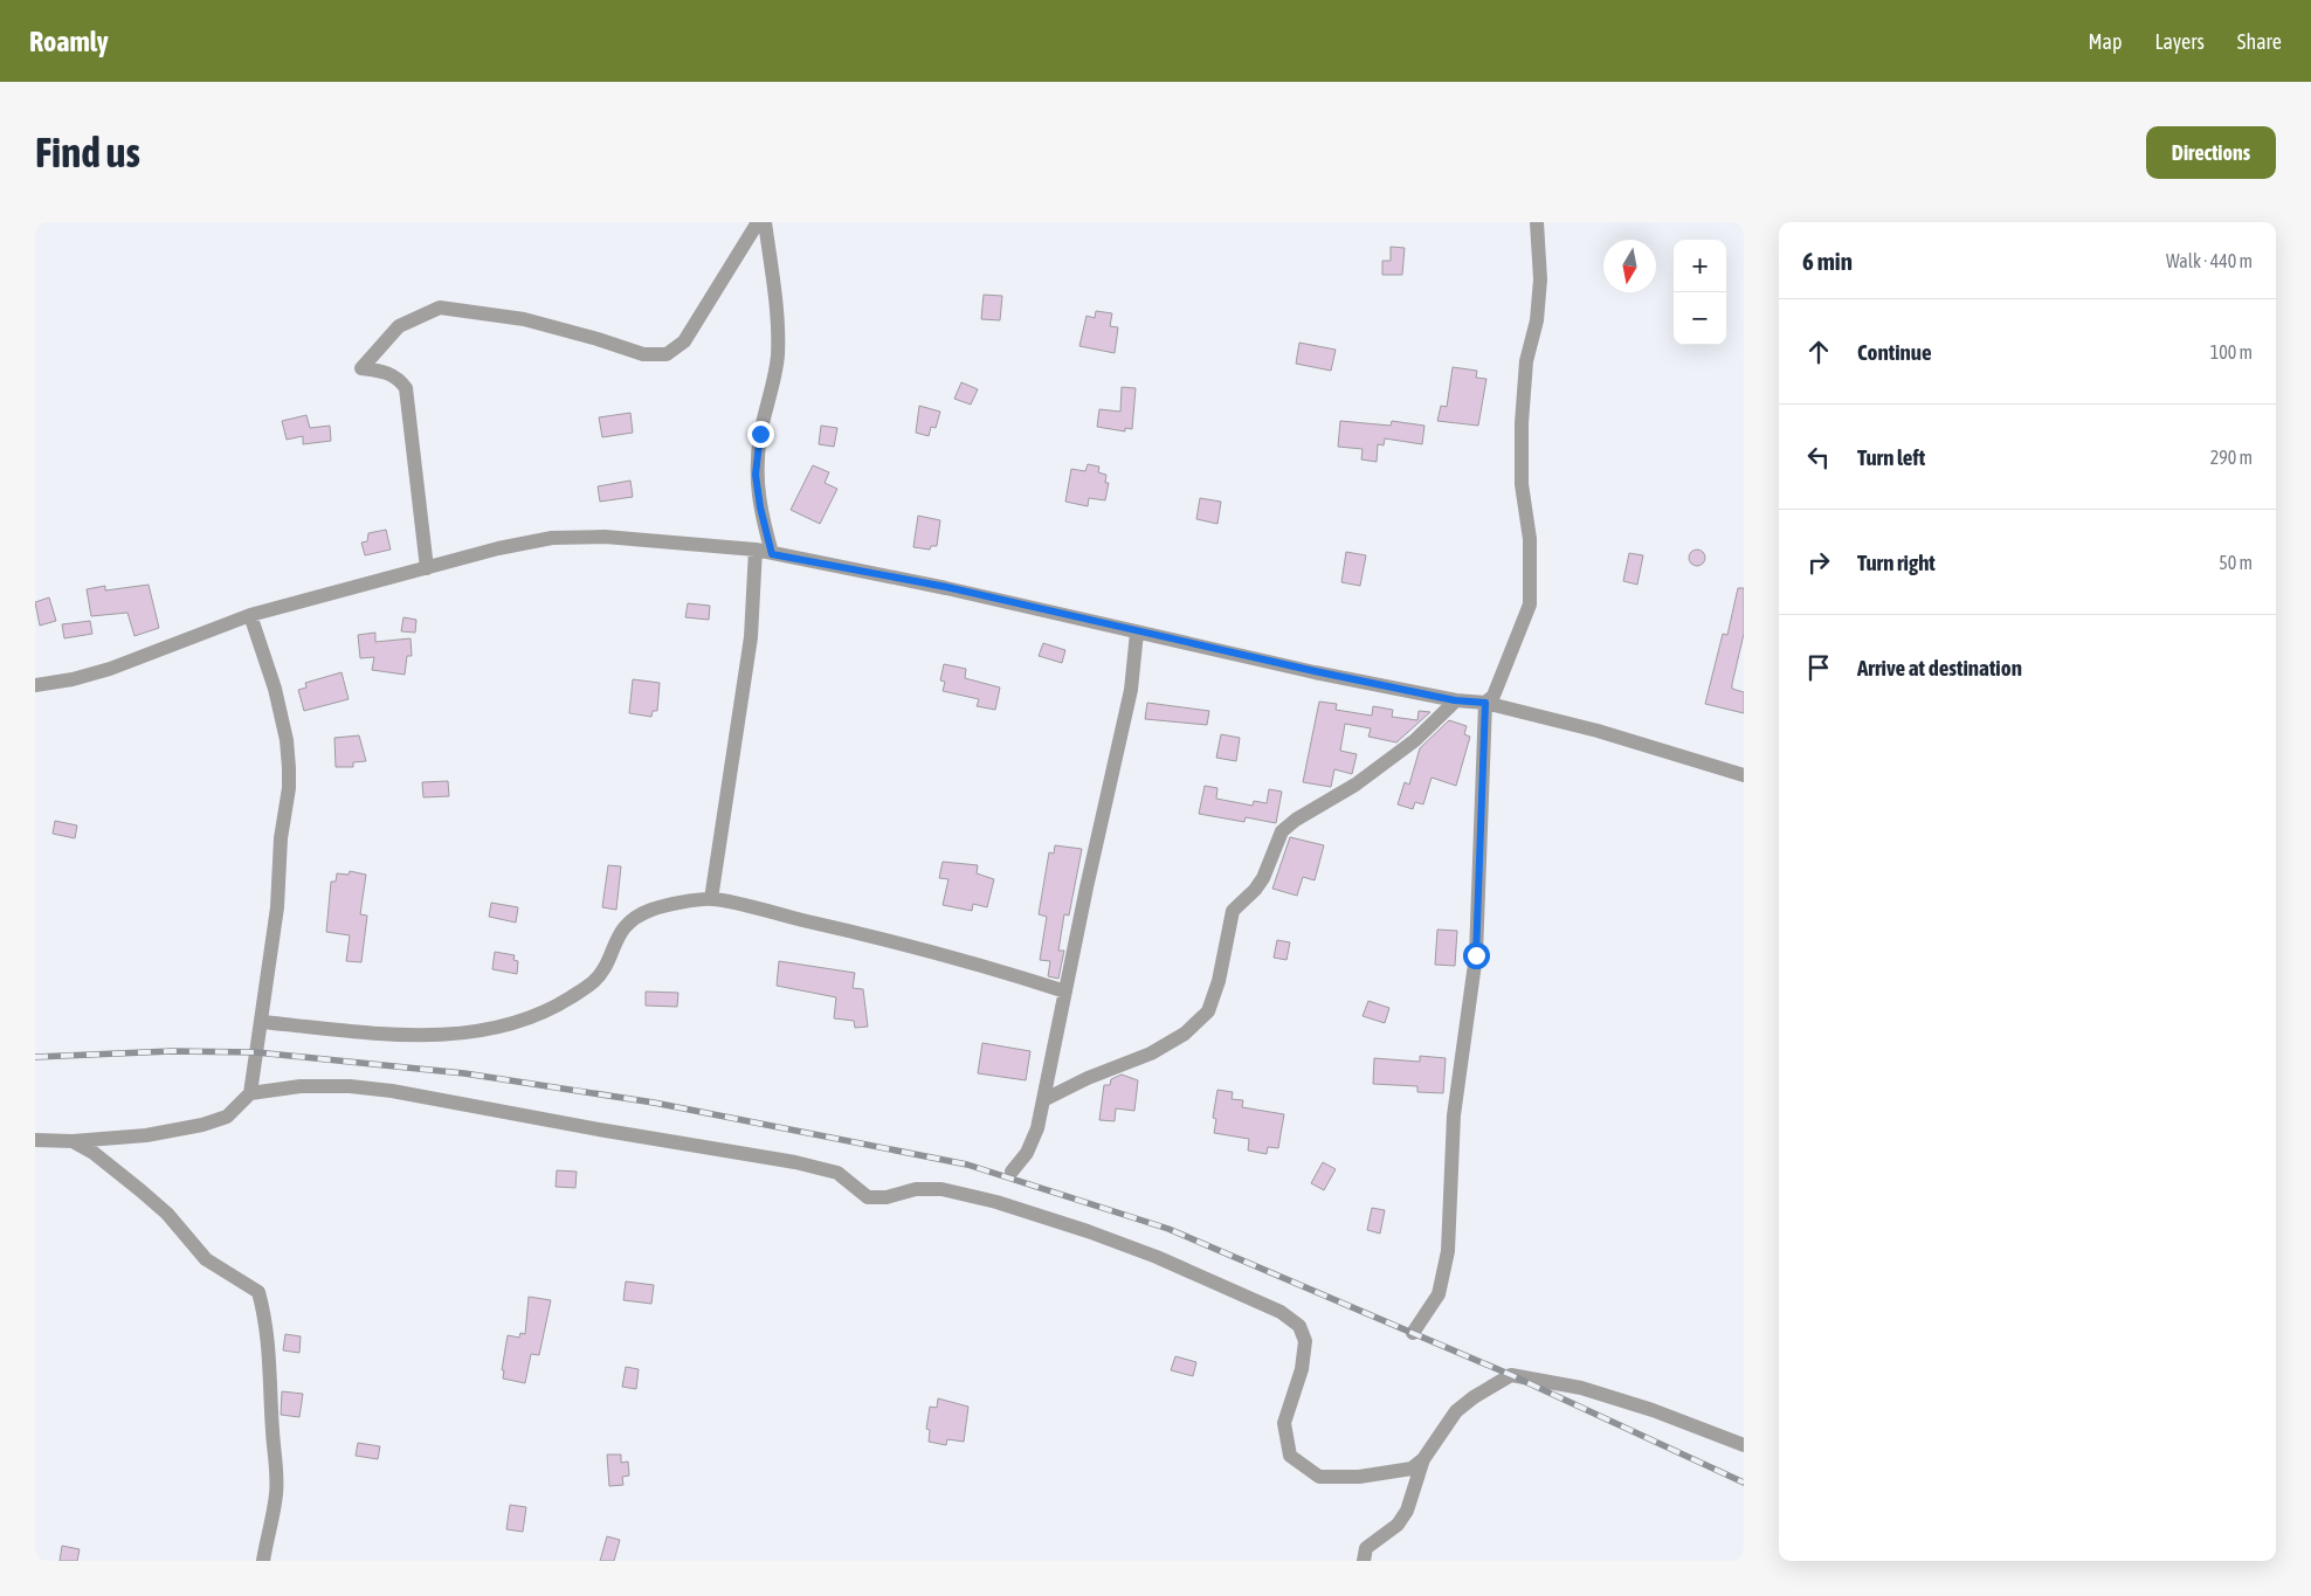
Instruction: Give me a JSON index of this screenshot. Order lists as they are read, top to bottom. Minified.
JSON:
{"north":"bottom","page":{"header":"Roamly","nav":["Map","Layers","Share"],"buttons":"Directions","title":"Find us","heading":["6 min","Walk · 440 m"],"map_buttons":["+","−"],"list":[["Continue","100 m"],["Turn left","290 m"],["Turn right","50 m"],"Arrive at destination"]}}
